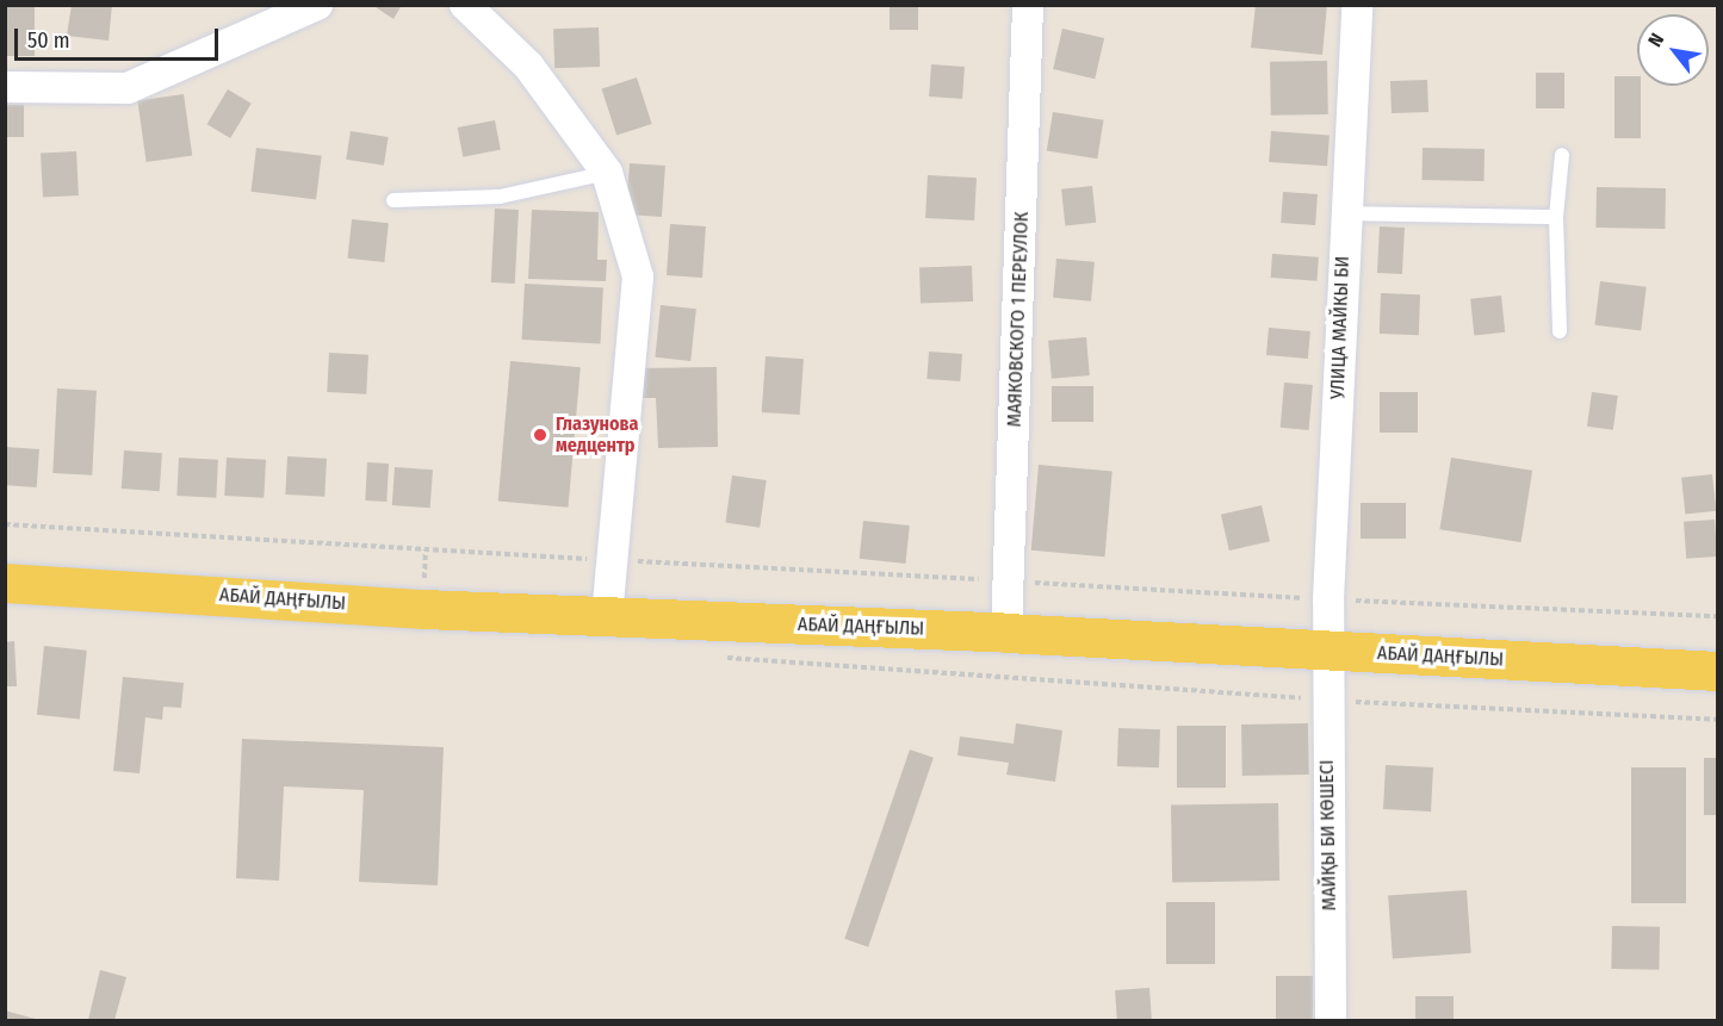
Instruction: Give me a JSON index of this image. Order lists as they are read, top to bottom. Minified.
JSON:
{"streets":{"main road":["АБАЙ ДАҢҒЫЛЫ"],"street":["МАЯКОВСКОГО 1 ПЕРЕУЛОК","УЛИЦА МАЙКЫ БИ","МАЙҚЫ БИ КӨШЕСІ"]},"crossings":[["МАЯКОВСКОГО 1 ПЕРЕУЛОК","АБАЙ ДАҢҒЫЛЫ"],["УЛИЦА МАЙКЫ БИ","АБАЙ ДАҢҒЫЛЫ"],["УЛИЦА МАЙКЫ БИ","МАЙҚЫ БИ КӨШЕСІ"],["АБАЙ ДАҢҒЫЛЫ","МАЙҚЫ БИ КӨШЕСІ"]],"places":["Глазунова медцентр"],"scale_bar":"50 m","north":"top left"}
